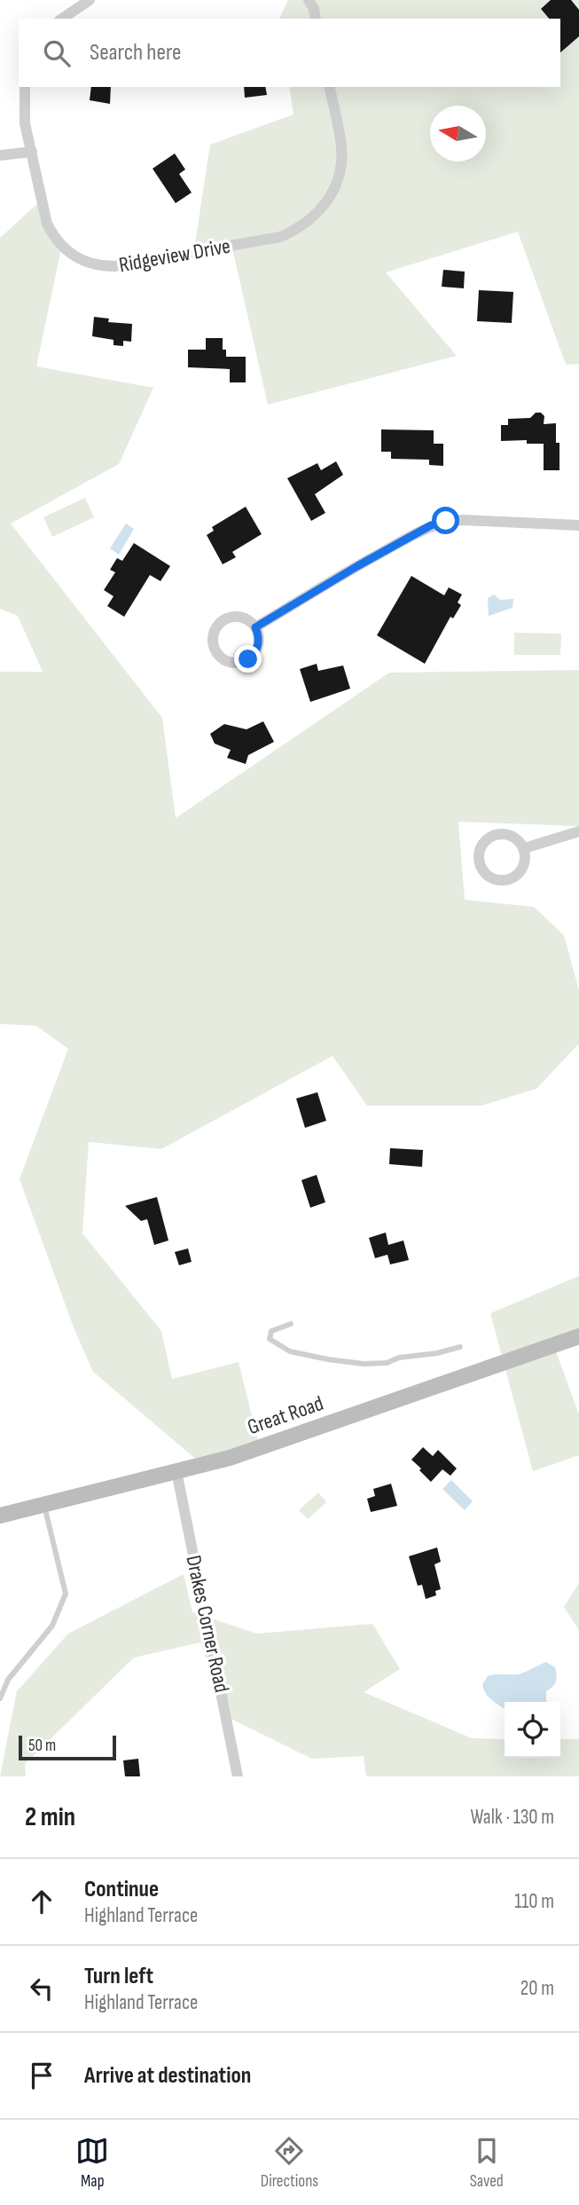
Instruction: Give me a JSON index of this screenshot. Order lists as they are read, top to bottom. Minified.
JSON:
{"streets":{"street":["Ridgeview Drive","Great Road","Drakes Corner Road"]},"crossings":[["Great Road","Drakes Corner Road"]],"scale_bar":"50 m","north":"left","page":{"search":"Search here","scale":"50 m","heading":["2 min","Walk · 130 m"],"list":[["Continue","Highland Terrace","110 m"],["Turn left","Highland Terrace","20 m"],"Arrive at destination"],"nav":["Map","Directions","Saved"]}}
